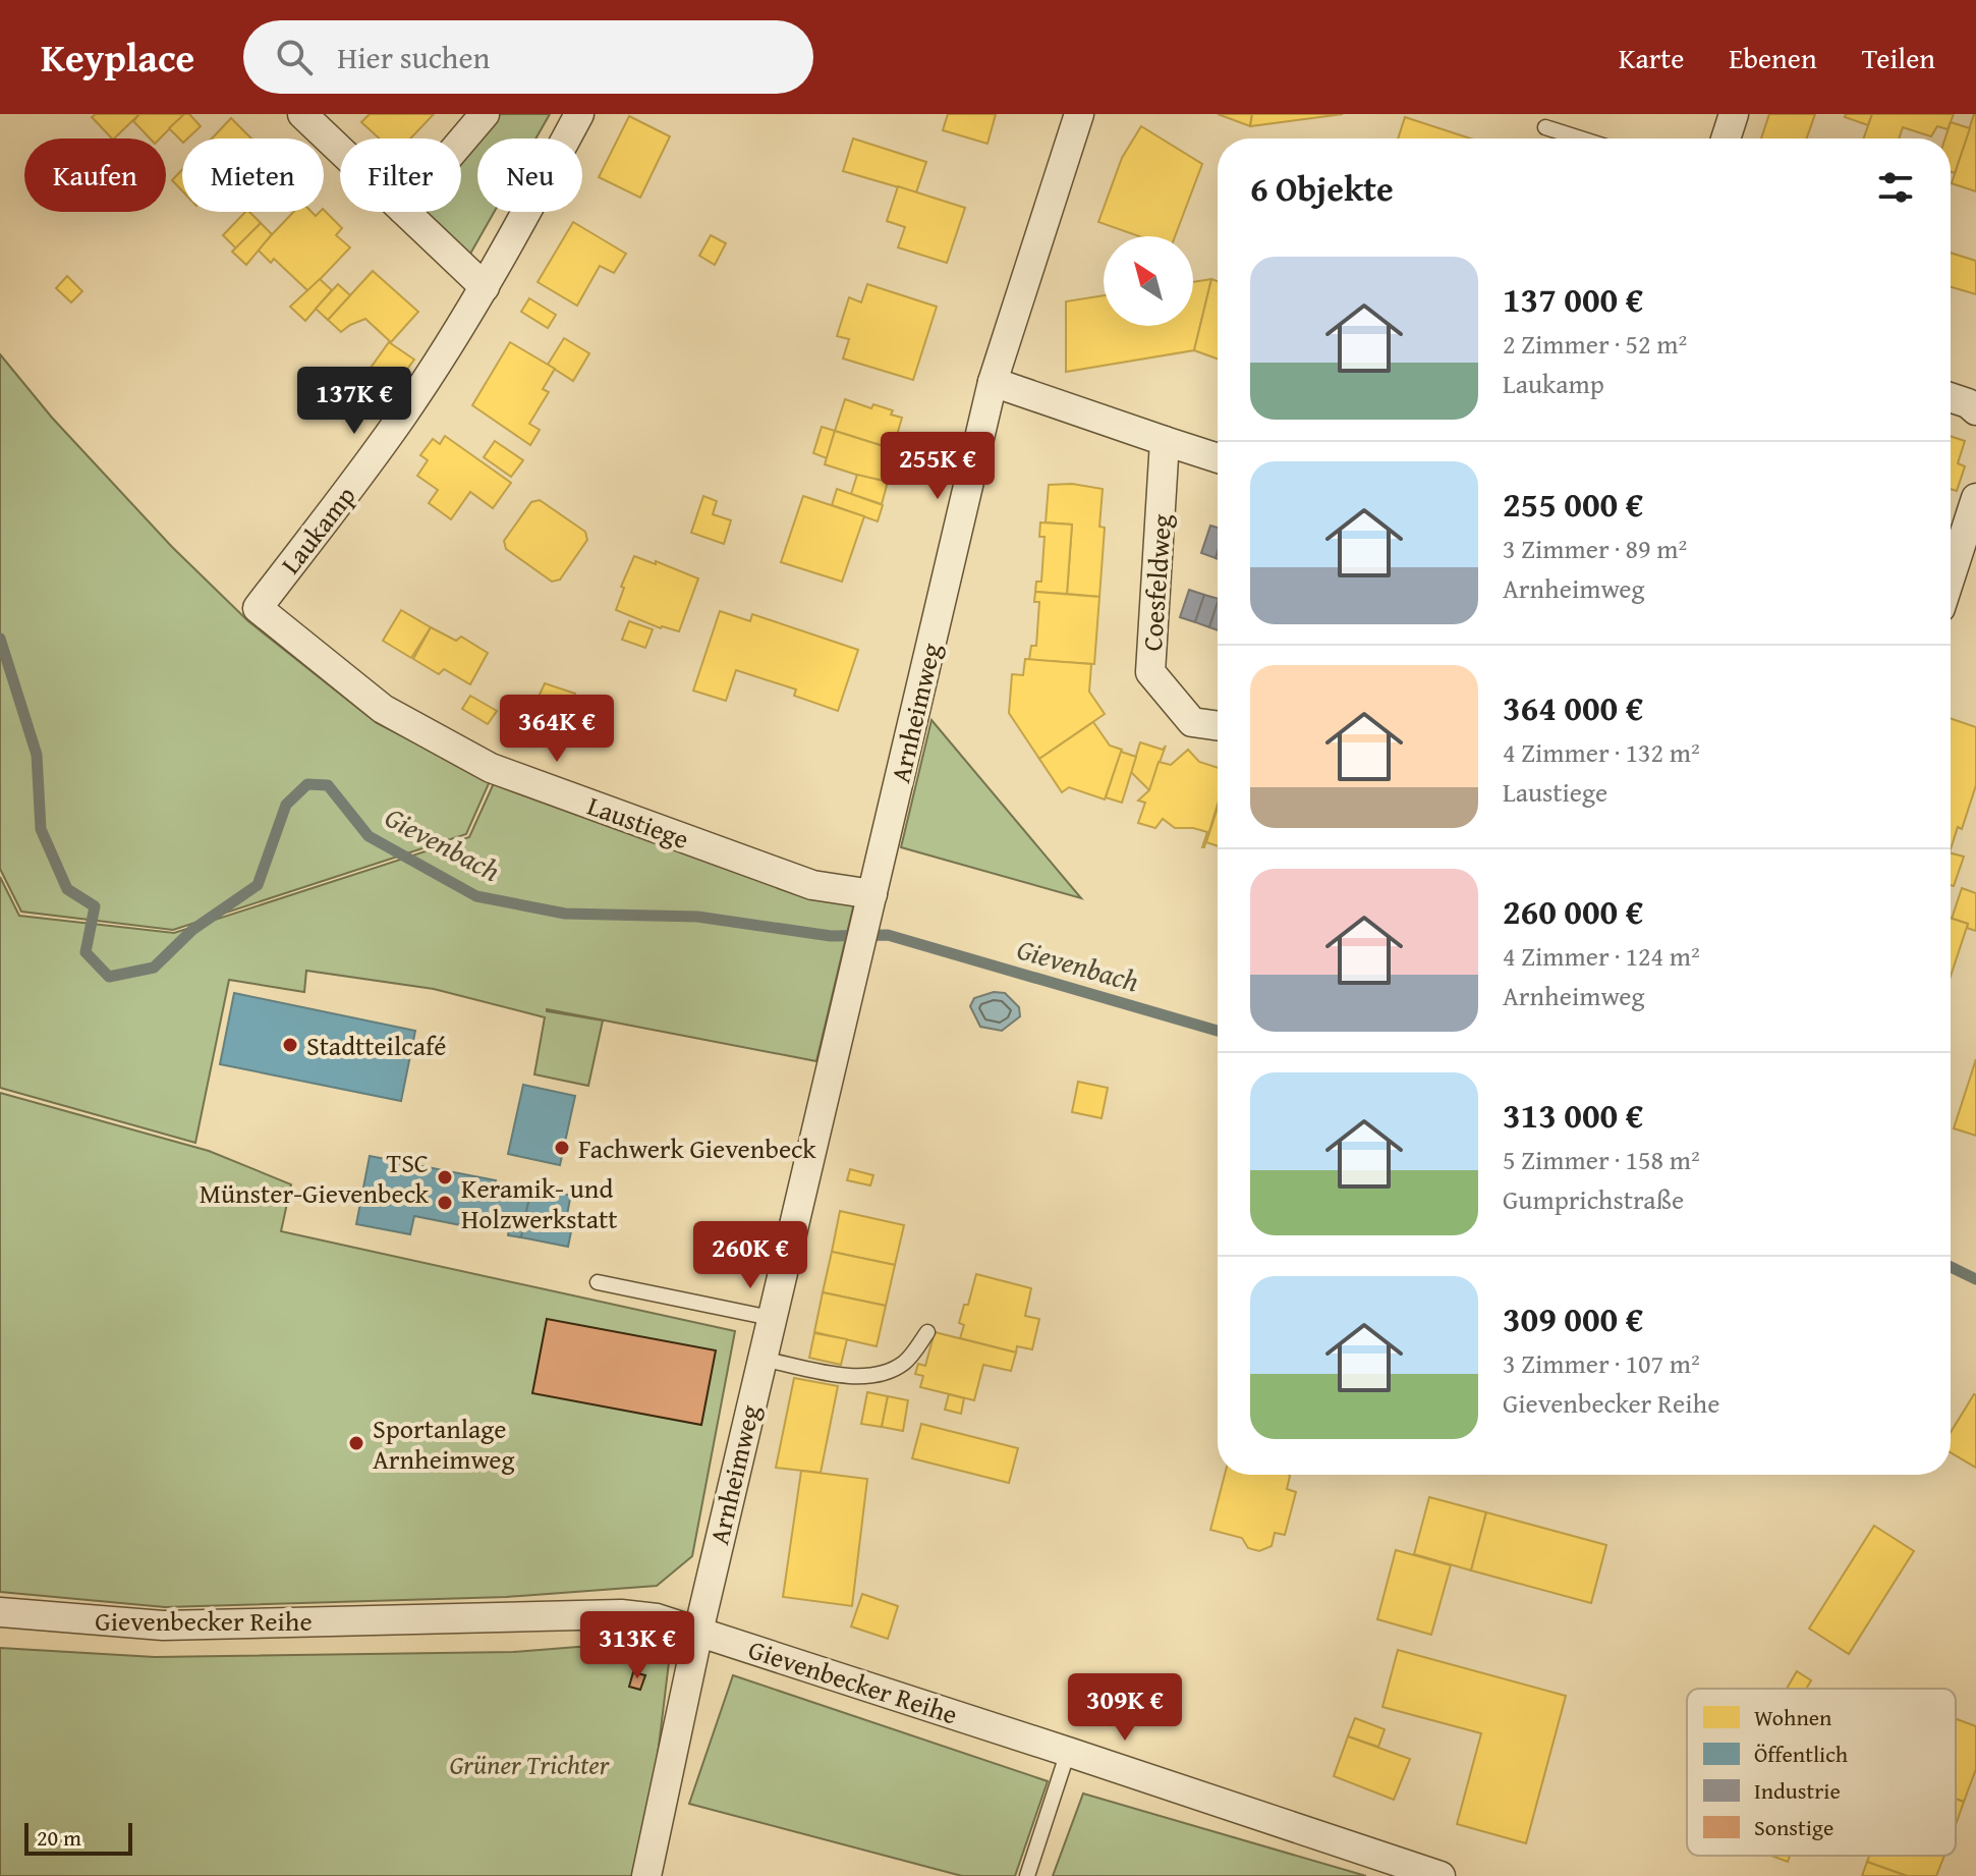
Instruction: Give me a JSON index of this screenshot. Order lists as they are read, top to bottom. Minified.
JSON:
{"streets":{"street":["Laukamp","Coesfeldweg","Arnheimweg","Laustiege","Gievenbecker Reihe"]},"crossings":[["Laukamp","Laustiege"],["Arnheimweg","Laustiege"],["Arnheimweg","Gievenbecker Reihe"]],"water":["Gievenbach"],"parks":["Grüner Trichter"],"places":["Stadtteilcafé","Fachwerk Gievenbeck","TSC Münster-Gievenbeck","Keramik- und Holzwerkstatt","Sportanlage Arnheimweg"],"legend":["Wohnen","Öffentlich","Industrie","Sonstige"],"scale_bar":"20 m","north":"top left","page":{"header":"Keyplace","search":"Hier suchen","nav":["Karte","Ebenen","Teilen"],"chip":["Kaufen","Mieten","Filter","Neu"],"heading":"6 Objekte","list":[{"name":"137 000 €","note":"2 Zimmer · 52 m² · Laukamp"},{"name":"255 000 €","note":"3 Zimmer · 89 m² · Arnheimweg"},{"name":"364 000 €","note":"4 Zimmer · 132 m² · Laustiege"},{"name":"260 000 €","note":"4 Zimmer · 124 m² · Arnheimweg"},{"name":"313 000 €","note":"5 Zimmer · 158 m² · Gumprichstraße"},{"name":"309 000 €","note":"3 Zimmer · 107 m² · Gievenbecker Reihe"}],"price":["137K €","255K €","364K €","260K €","313K €","309K €"],"scale":"20 m"}}
